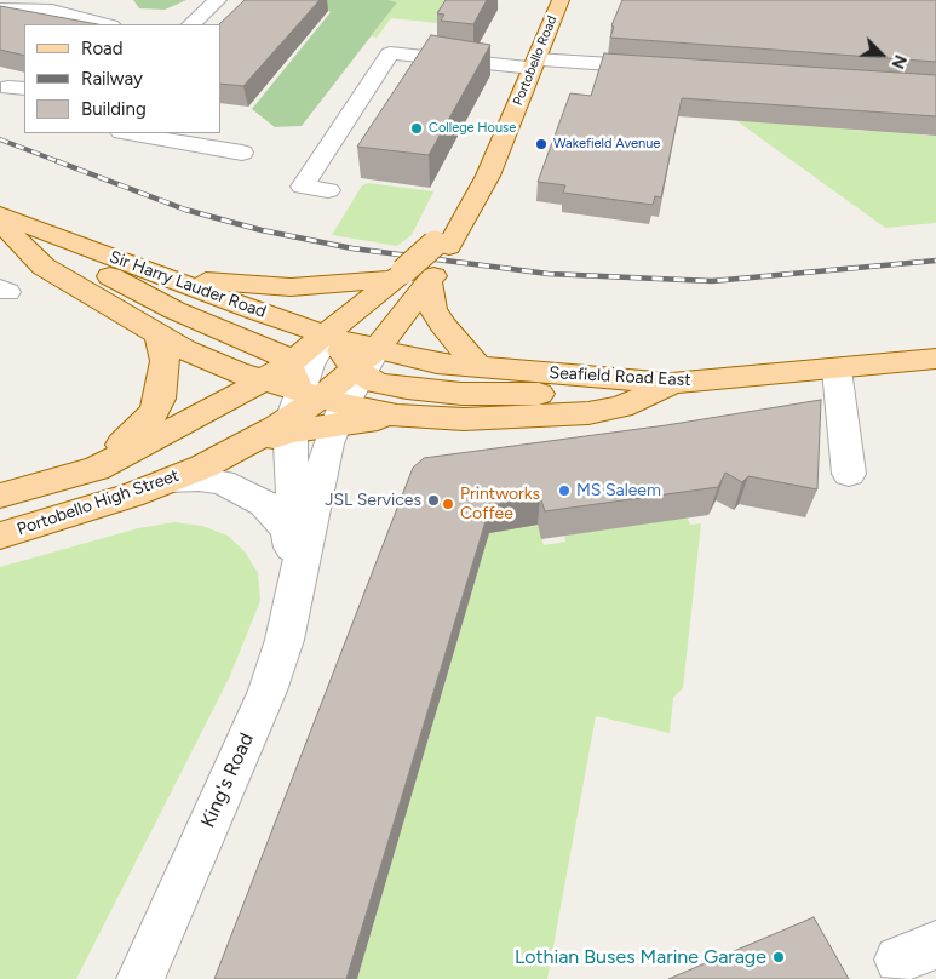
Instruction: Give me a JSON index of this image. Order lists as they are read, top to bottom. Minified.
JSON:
{"streets":{"main road":["Portobello Road","Sir Harry Lauder Road","Seafield Road East","Portobello High Street"],"street":["King's Road"]},"crossings":[["Portobello Road","Sir Harry Lauder Road"],["Portobello Road","Seafield Road East"],["Portobello Road","King's Road"],["Sir Harry Lauder Road","Seafield Road East"],["Sir Harry Lauder Road","King's Road"],["Seafield Road East","King's Road"],["Portobello High Street","King's Road"]],"places":["College House","Wakefield Avenue","MS Saleem","JSL Services","Printworks Coffee","Lothian Buses Marine Garage"],"legend":["Road","Railway","Building"],"north":"bottom right"}
